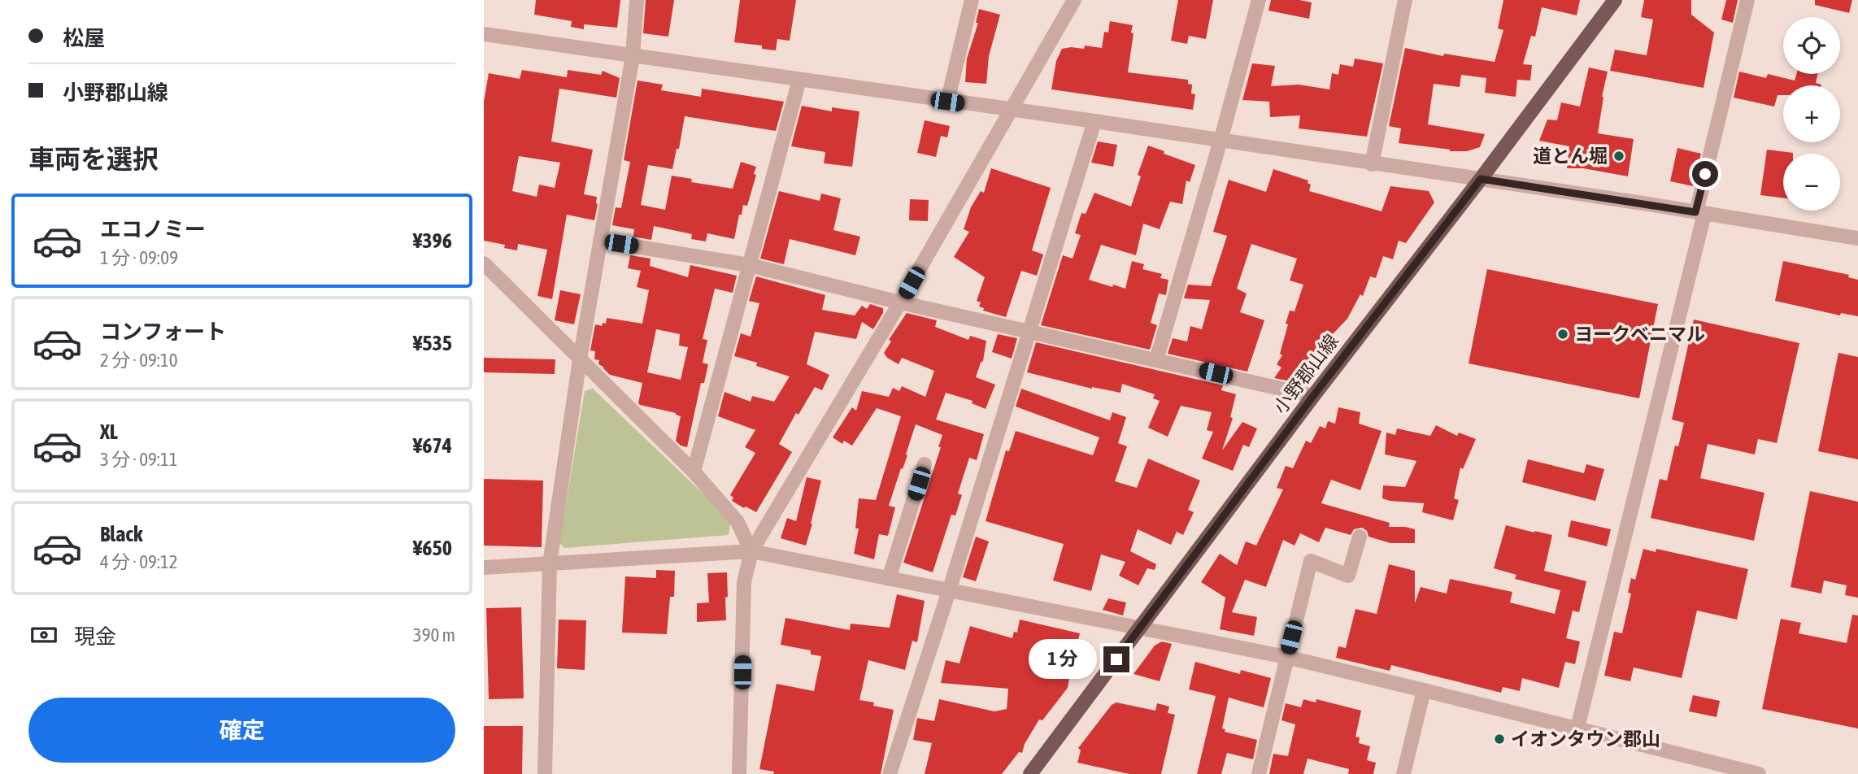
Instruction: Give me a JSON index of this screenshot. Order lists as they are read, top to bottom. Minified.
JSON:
{"streets":{"main road":["小野郡山線"]},"places":["道とん堀","ヨークベニマル","イオンタウン郡山"],"page":{"banner":["松屋","小野郡山線"],"map_buttons":["+","−"],"heading":"車両を選択","list":[{"name":"エコノミー","note":"1 分 · 09:09","value":"¥396"},{"name":"コンフォート","note":"2 分 · 09:10","value":"¥535"},{"name":"XL","note":"3 分 · 09:11","value":"¥674"},{"name":"Black","note":"4 分 · 09:12","value":"¥650"}],"pay":["現金","390 m"],"bubble":"1 分","buttons":"確定"}}
